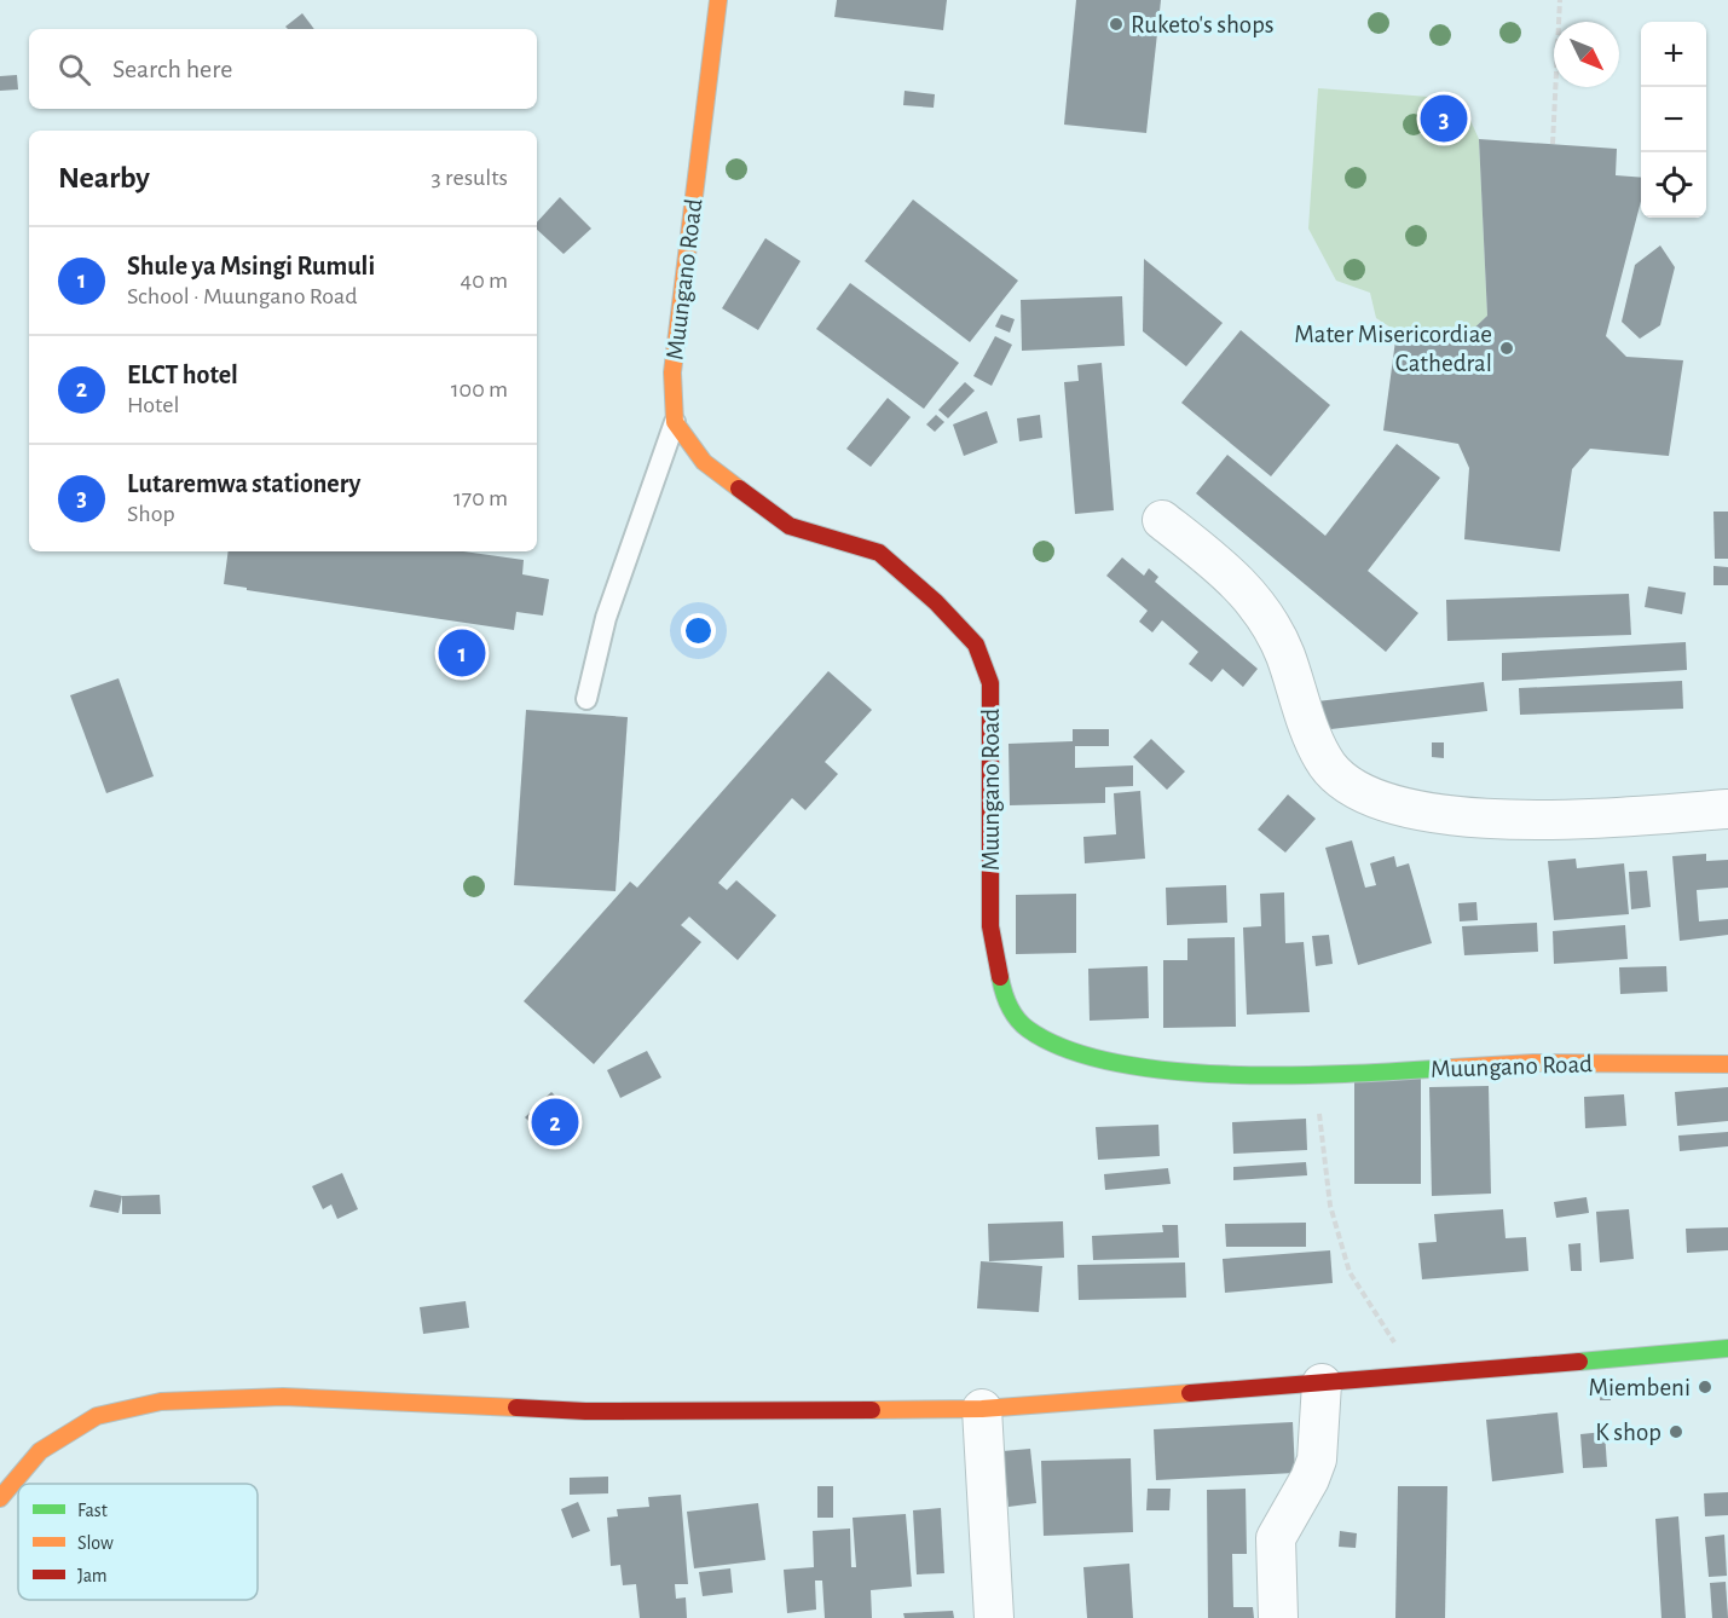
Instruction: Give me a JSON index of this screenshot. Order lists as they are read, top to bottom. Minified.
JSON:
{"streets":{"street":["Muungano Road"]},"places":["Ruketo's shops","Mater Misericordiae Cathedral","Miembeni","K shop"],"legend":["Fast","Slow","Jam"],"north":"bottom right","page":{"map_buttons":["+","−"],"search":"Search here","pins":["3","1","2"],"heading":["Nearby","3 results"],"list":[{"mark":"1","name":"Shule ya Msingi Rumuli","note":"School · Muungano Road","value":"40 m"},{"mark":"2","name":"ELCT hotel","note":"Hotel","value":"100 m"},{"mark":"3","name":"Lutaremwa stationery","note":"Shop","value":"170 m"}]}}
